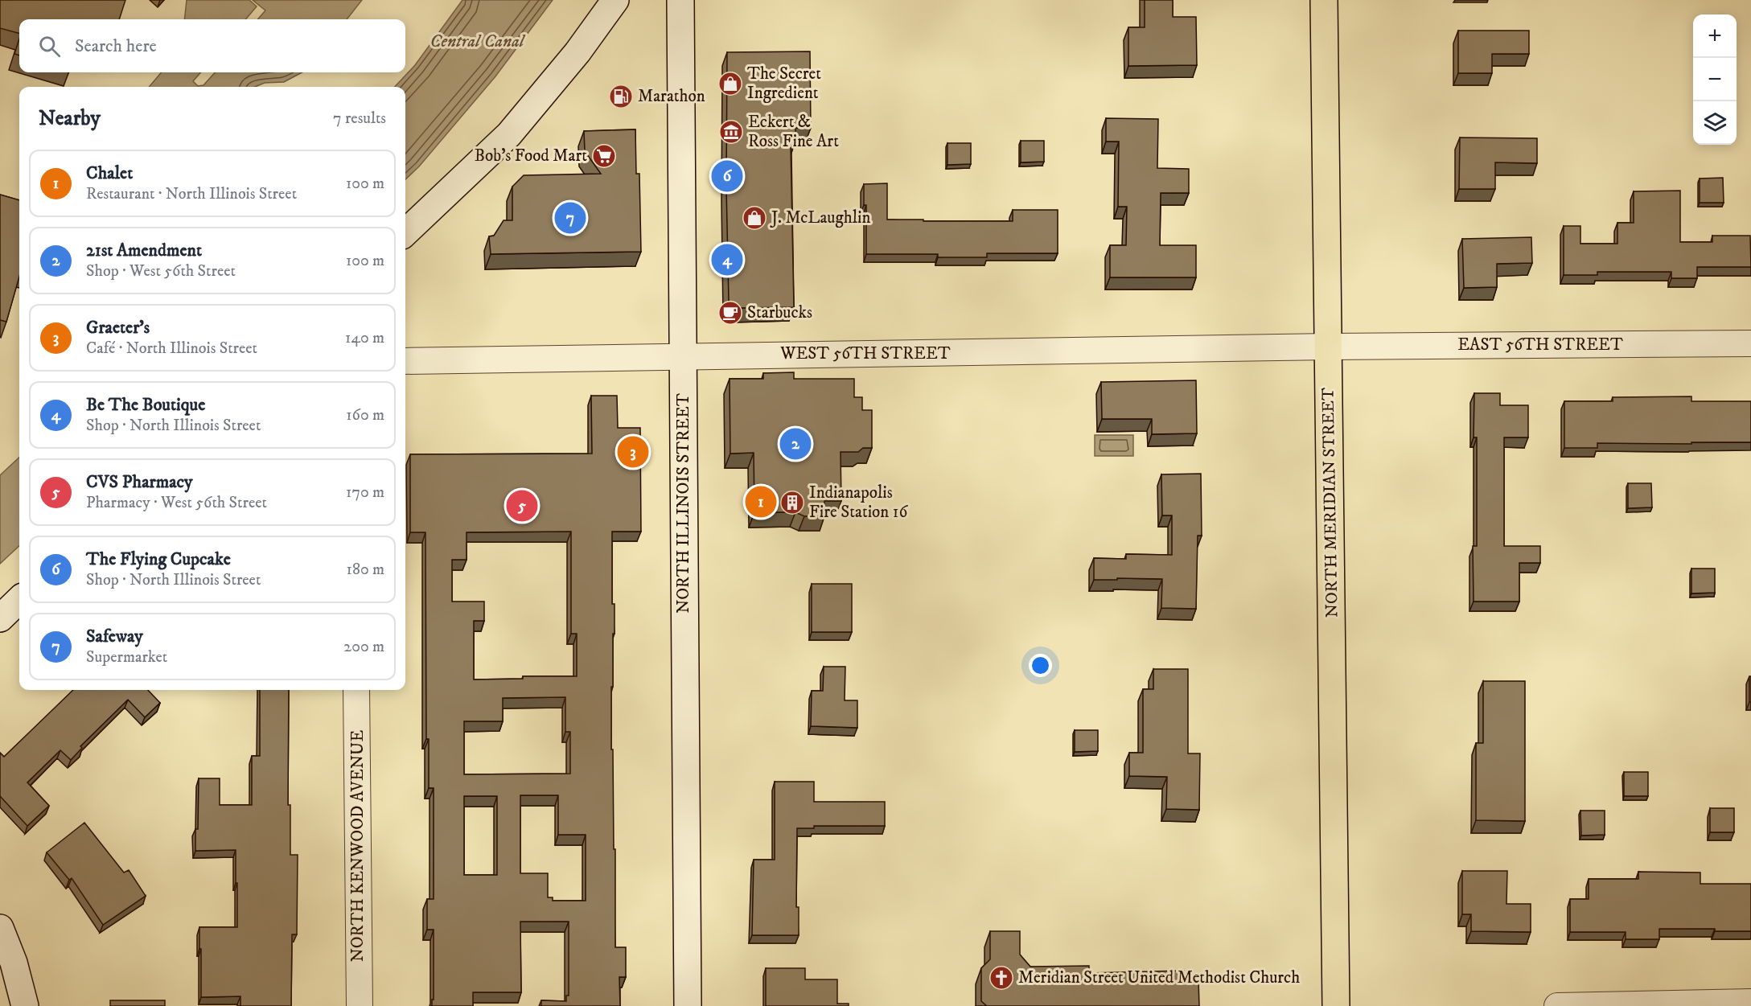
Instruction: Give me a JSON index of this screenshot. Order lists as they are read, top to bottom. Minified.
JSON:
{"streets":{"main road":["NORTH MERIDIAN STREET"],"street":["EAST 56TH STREET","WEST 56TH STREET","NORTH ILLINOIS STREET","NORTH KENWOOD AVENUE"]},"crossings":[["EAST 56TH STREET","WEST 56TH STREET"],["EAST 56TH STREET","NORTH MERIDIAN STREET"],["WEST 56TH STREET","NORTH MERIDIAN STREET"],["WEST 56TH STREET","NORTH ILLINOIS STREET"]],"water":["Central Canal"],"places":{"shop":["The Secret Ingredient","J. McLaughlin"],"fuel station":["Marathon"],"museum":["Eckert & Ross Fine Art"],"supermarket":["Bob's Food Mart"],"cafe":["Starbucks"],"building":["Indianapolis Fire Station 16"],"church":["Meridian Street United Methodist Church"]},"page":{"map_buttons":["+","−"],"search":"Search here","heading":["Nearby","7 results"],"list":[{"mark":"1","name":"Chalet","note":"Restaurant · North Illinois Street","value":"100 m"},{"mark":"2","name":"21st Amendment","note":"Shop · West 56th Street","value":"100 m"},{"mark":"3","name":"Graeter's","note":"Café · North Illinois Street","value":"140 m"},{"mark":"4","name":"Be The Boutique","note":"Shop · North Illinois Street","value":"160 m"},{"mark":"5","name":"CVS Pharmacy","note":"Pharmacy · West 56th Street","value":"170 m"},{"mark":"6","name":"The Flying Cupcake","note":"Shop · North Illinois Street","value":"180 m"},{"mark":"7","name":"Safeway","note":"Supermarket","value":"200 m"}],"pins":["6","7","4","2","3","1","5"]}}
